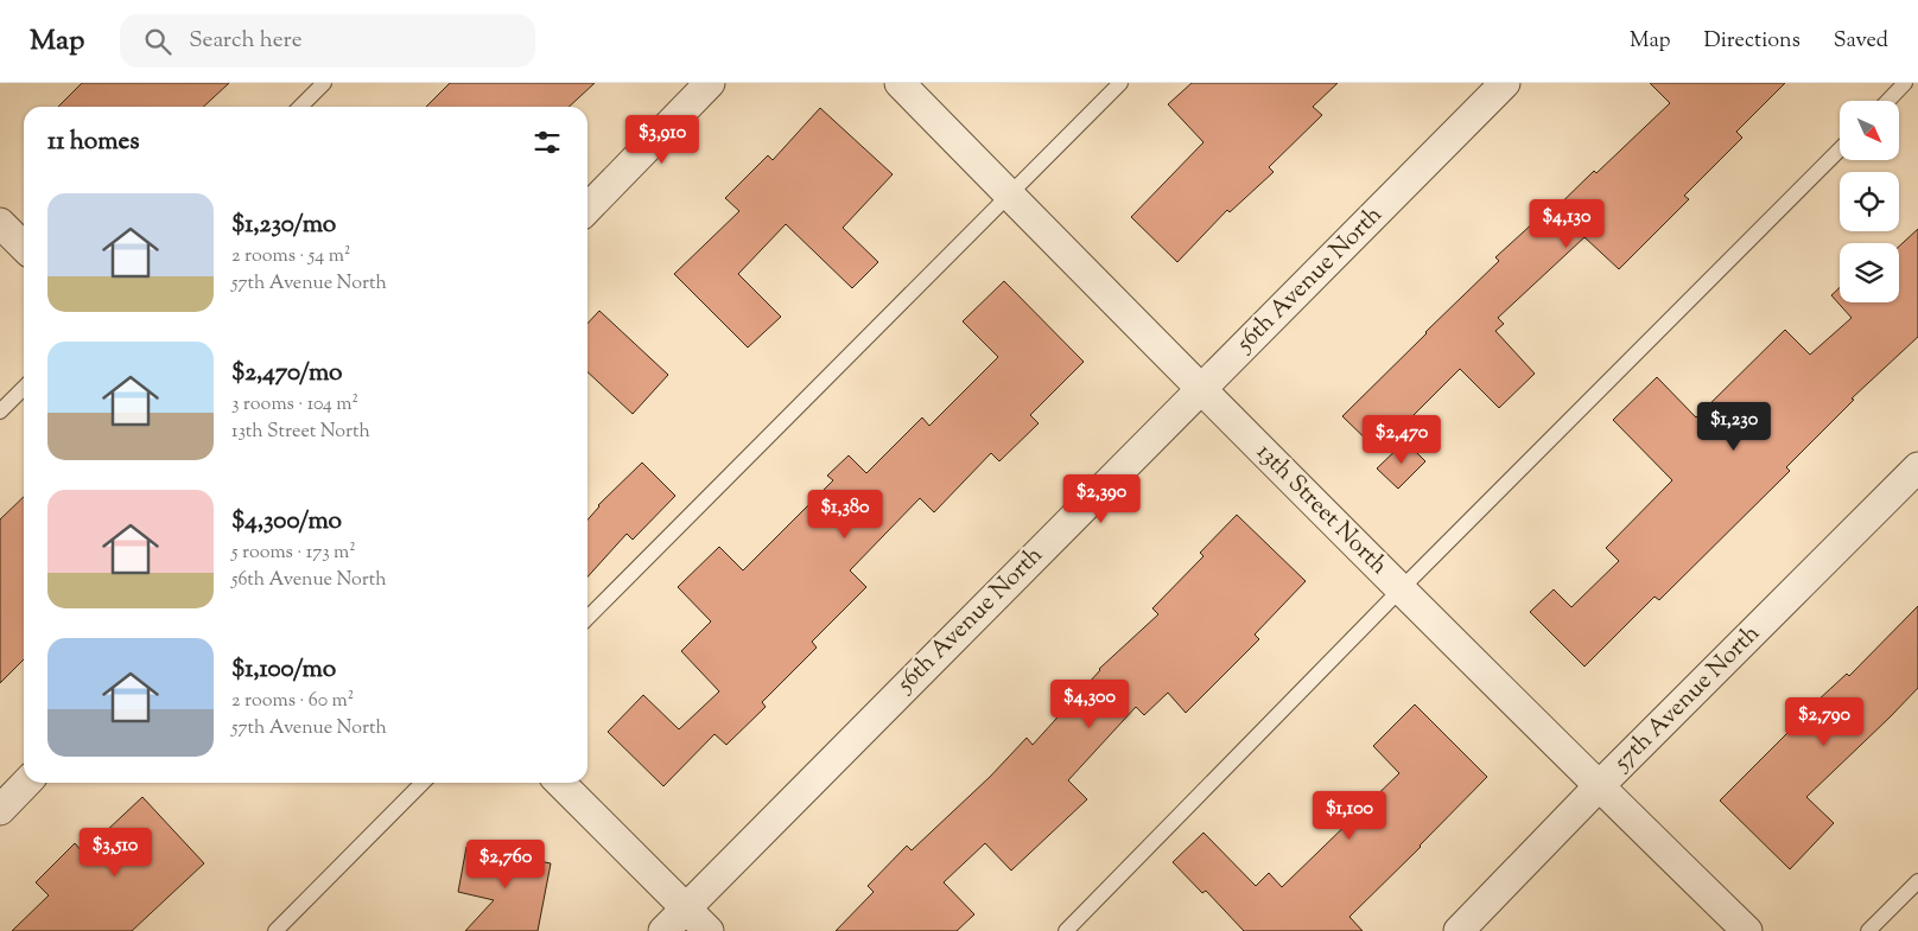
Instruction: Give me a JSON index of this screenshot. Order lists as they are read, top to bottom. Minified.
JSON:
{"streets":{"street":["56th Avenue North","13th Street North","57th Avenue North"]},"crossings":[["56th Avenue North","13th Street North"],["13th Street North","57th Avenue North"]],"north":"bottom right","page":{"header":"Map","search":"Search here","nav":["Map","Directions","Saved"],"heading":"11 homes","price":["$3,910","$4,130","$1,230","$2,470","$2,390","$1,380","$4,300","$2,790","$1,100","$3,510","$2,760"],"list":[{"name":"$1,230/mo","note":"2 rooms · 54 m² · 57th Avenue North"},{"name":"$2,470/mo","note":"3 rooms · 104 m² · 13th Street North"},{"name":"$4,300/mo","note":"5 rooms · 173 m² · 56th Avenue North"},{"name":"$1,100/mo","note":"2 rooms · 60 m² · 57th Avenue North"}]}}
